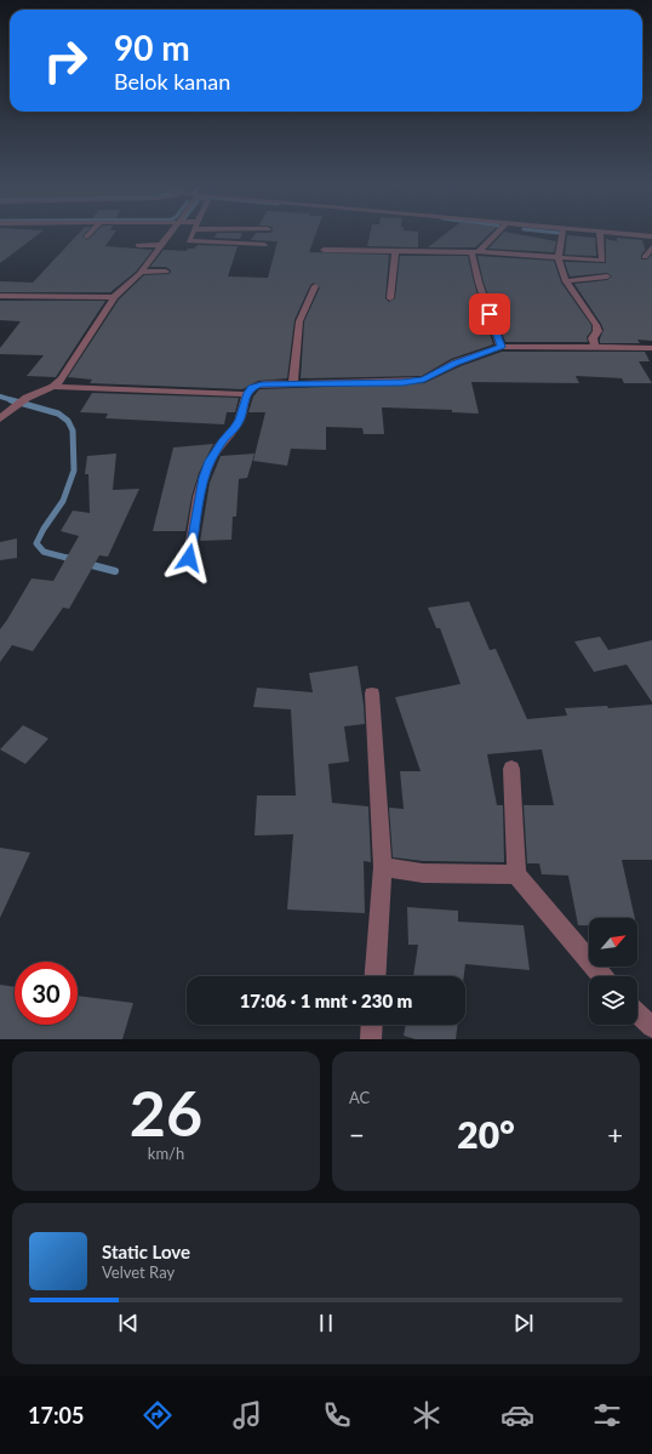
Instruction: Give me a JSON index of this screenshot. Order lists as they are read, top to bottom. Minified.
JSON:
{"north":"top right","page":{"turn":["90 m","Belok kanan"],"limit":"30","trip":"17:06 · 1 mnt · 230 m","tile":[["26","km/h"],"AC"],"heat":["−","20°","+"],"song":["Static Love","Velvet Ray"],"tabs":"17:05"}}
